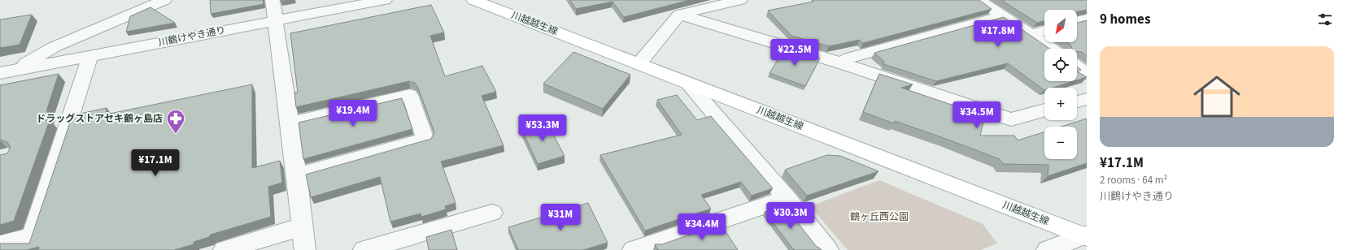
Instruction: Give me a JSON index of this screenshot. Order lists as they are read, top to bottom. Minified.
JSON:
{"streets":{"main road":["川越越生線"],"street":["川鶴けやき通り"]},"parks":["鶴ヶ丘西公園"],"places":{"pharmacy":["ドラッグストアセキ鶴ヶ島店"]},"north":"bottom left","page":{"heading":"9 homes","map_buttons":["+","−"],"price":["¥17.8M","¥22.5M","¥19.4M","¥34.5M","¥53.3M","¥17.1M","¥30.3M","¥31M","¥34.4M"],"list":[{"name":"¥17.1M","note":"2 rooms · 64 m² · 川鶴けやき通り"}]}}
